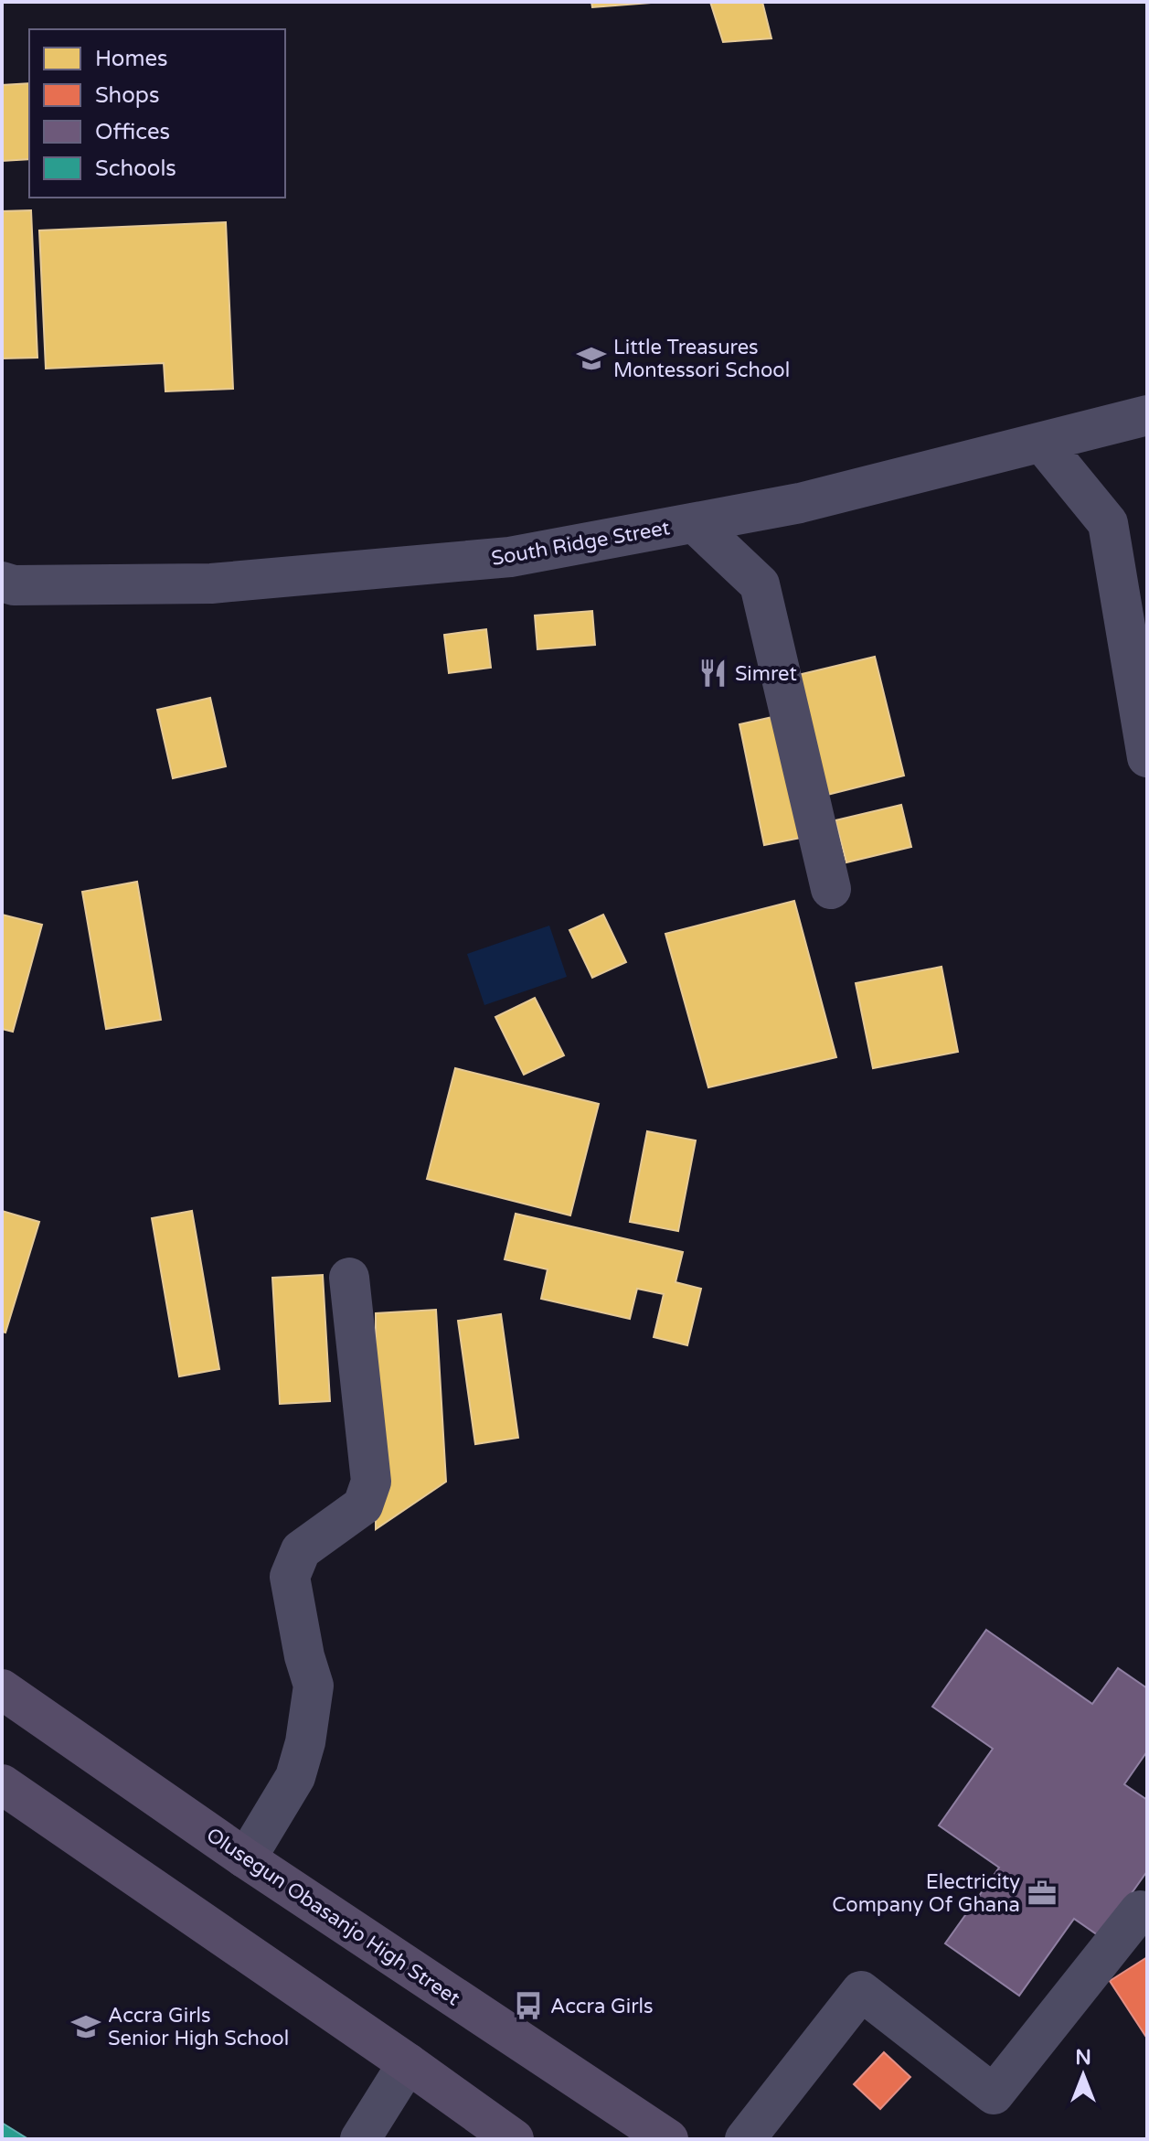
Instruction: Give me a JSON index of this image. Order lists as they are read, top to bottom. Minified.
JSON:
{"streets":{"main road":["Olusegun Obasanjo High Street"],"street":["South Ridge Street"]},"places":{"school or university":["Little Treasures Montessori School","Accra Girls Senior High School"],"restaurant":["Simret"],"office":["Electricity Company Of Ghana"],"bus stop":["Accra Girls"]},"legend":["Homes","Shops","Offices","Schools"],"north":"top"}
